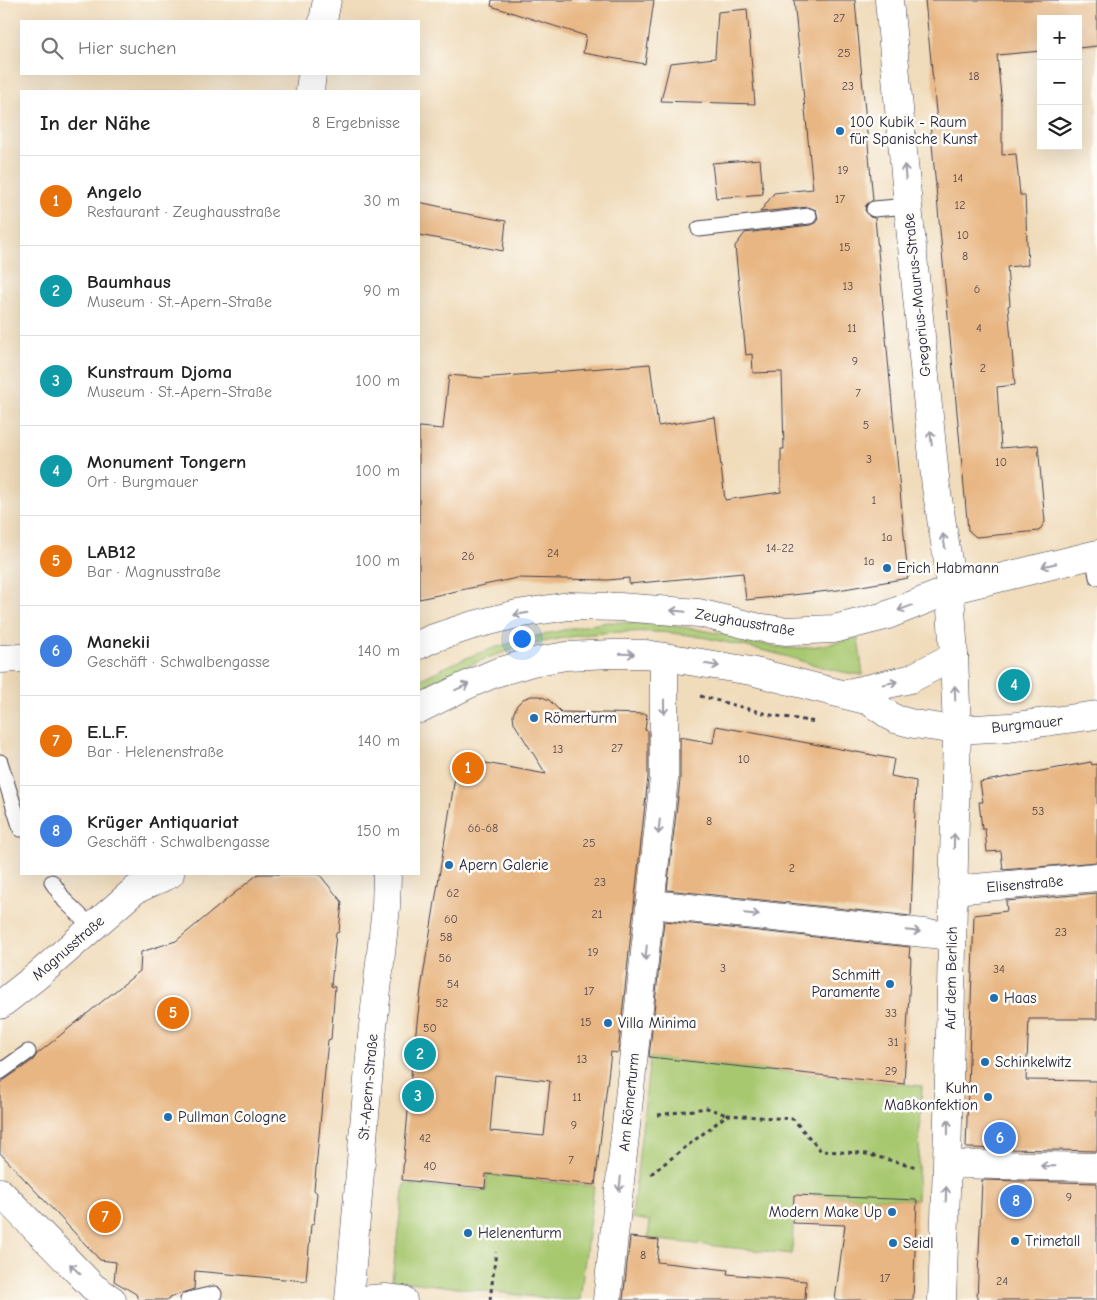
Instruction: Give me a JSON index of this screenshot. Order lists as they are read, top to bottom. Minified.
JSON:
{"streets":{"street":["Gregorius-Maurus-Straße","Zeughausstraße","Burgmauer","Elisenstraße","Magnusstraße","Auf dem Berlich","St.-Apern-Straße","Am Römerturm"]},"crossings":[["Gregorius-Maurus-Straße","Zeughausstraße"],["Gregorius-Maurus-Straße","Auf dem Berlich"],["Burgmauer","Auf dem Berlich"],["Elisenstraße","Auf dem Berlich"]],"one_way":["Gregorius-Maurus-Straße","Auf dem Berlich","Am Römerturm"],"places":["100 Kubik - Raum für Spanische Kunst","Erich Habmann","Römerturm","Apern Galerie","Schmitt Paramente","Haas","Villa Minima","Schinkelwitz","Kuhn Maßkonfektion","Pullman Cologne","Modern Make Up","Helenenturm","Trimetall","Seidl"],"house_numbers":["27","25","18","23","19","14","17","12","10","15","8","13","6","11","4","9","2","7","5","3","10","1","1a","14-22","24","26","1a","27","13","10","53","8","66-68","25","2","23","62","21","60","23","58","19","56","3","34","54","17","52","33","15","50","31","13","29","11","9","42","7","40","9","8","17","24"],"page":{"map_buttons":["+","−"],"search":"Hier suchen","heading":["In der Nähe","8 Ergebnisse"],"list":[{"mark":"1","name":"Angelo","note":"Restaurant · Zeughausstraße","value":"30 m"},{"mark":"2","name":"Baumhaus","note":"Museum · St.-Apern-Straße","value":"90 m"},{"mark":"3","name":"Kunstraum Djoma","note":"Museum · St.-Apern-Straße","value":"100 m"},{"mark":"4","name":"Monument Tongern","note":"Ort · Burgmauer","value":"100 m"},{"mark":"5","name":"LAB12","note":"Bar · Magnusstraße","value":"100 m"},{"mark":"6","name":"Manekii","note":"Geschäft · Schwalbengasse","value":"140 m"},{"mark":"7","name":"E.L.F.","note":"Bar · Helenenstraße","value":"140 m"},{"mark":"8","name":"Krüger Antiquariat","note":"Geschäft · Schwalbengasse","value":"150 m"}],"pins":["4","1","5","2","3","6","8","7"]}}
